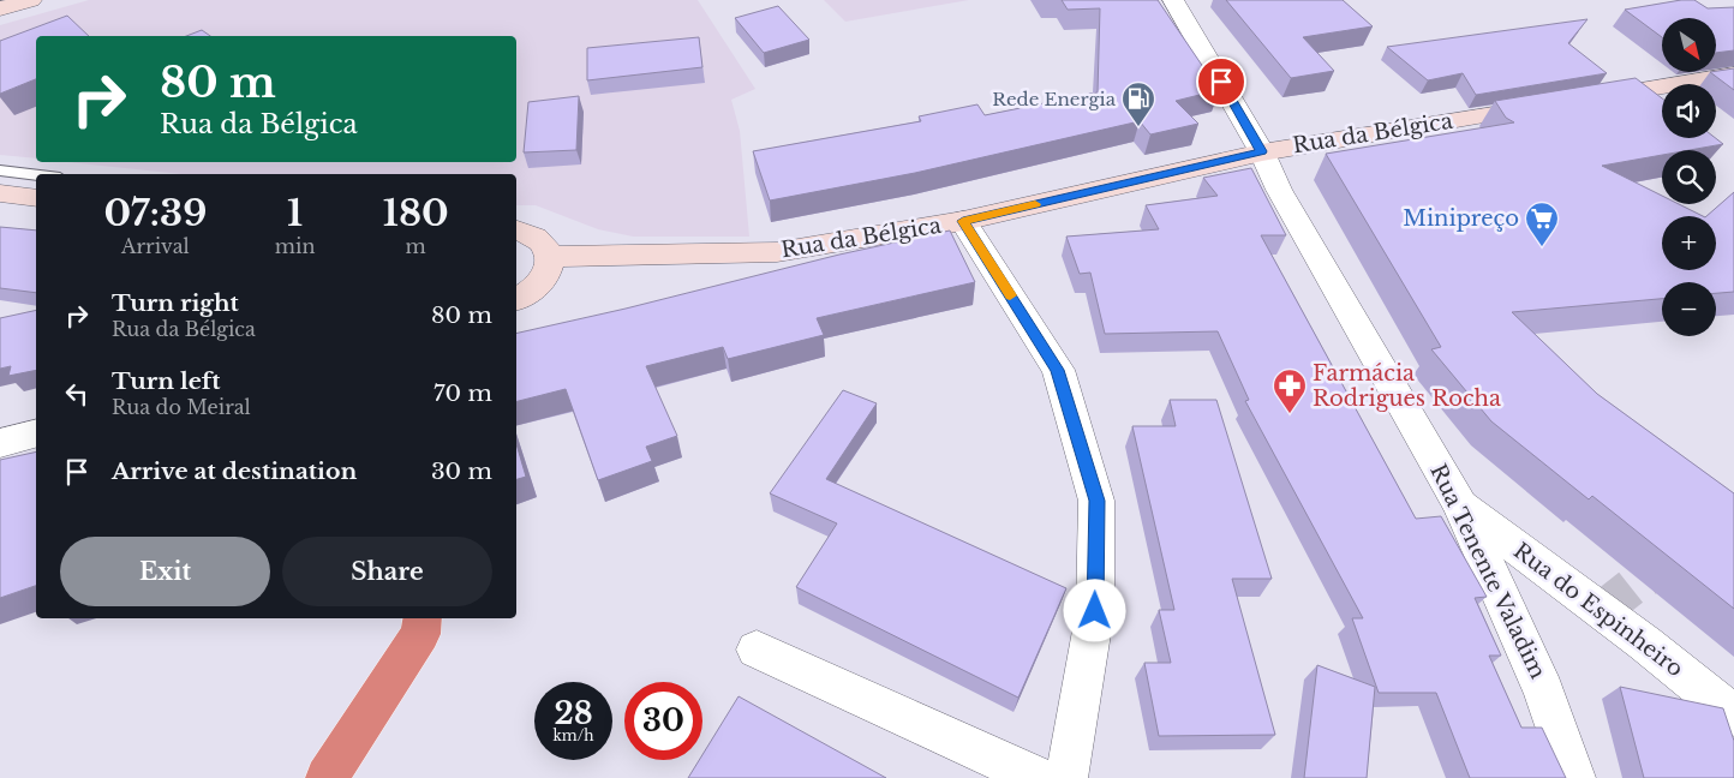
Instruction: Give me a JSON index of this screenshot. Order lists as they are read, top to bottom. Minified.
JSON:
{"streets":{"main road":["Rua da Bélgica"],"street":["Rua Tenente Valadim","Rua do Espinheiro"]},"crossings":[["Rua da Bélgica","Rua Tenente Valadim"],["Rua Tenente Valadim","Rua do Espinheiro"]],"places":{"fuel station":["Rede Energia"],"supermarket":["Minipreço"],"pharmacy":["Farmácia Rodrigues Rocha"]},"north":"bottom right","page":{"map_buttons":["+","−"],"turn":["80 m","Rua da Bélgica"],"eta":["07:39","Arrival","1","min","180","m"],"list":[{"name":"Turn right","note":"Rua da Bélgica","value":"80 m"},{"name":"Turn left","note":"Rua do Meiral","value":"70 m"},{"name":"Arrive at destination","value":"30 m"}],"buttons":["Exit","Share"],"speed":"28 km/h","limit":"30"}}
